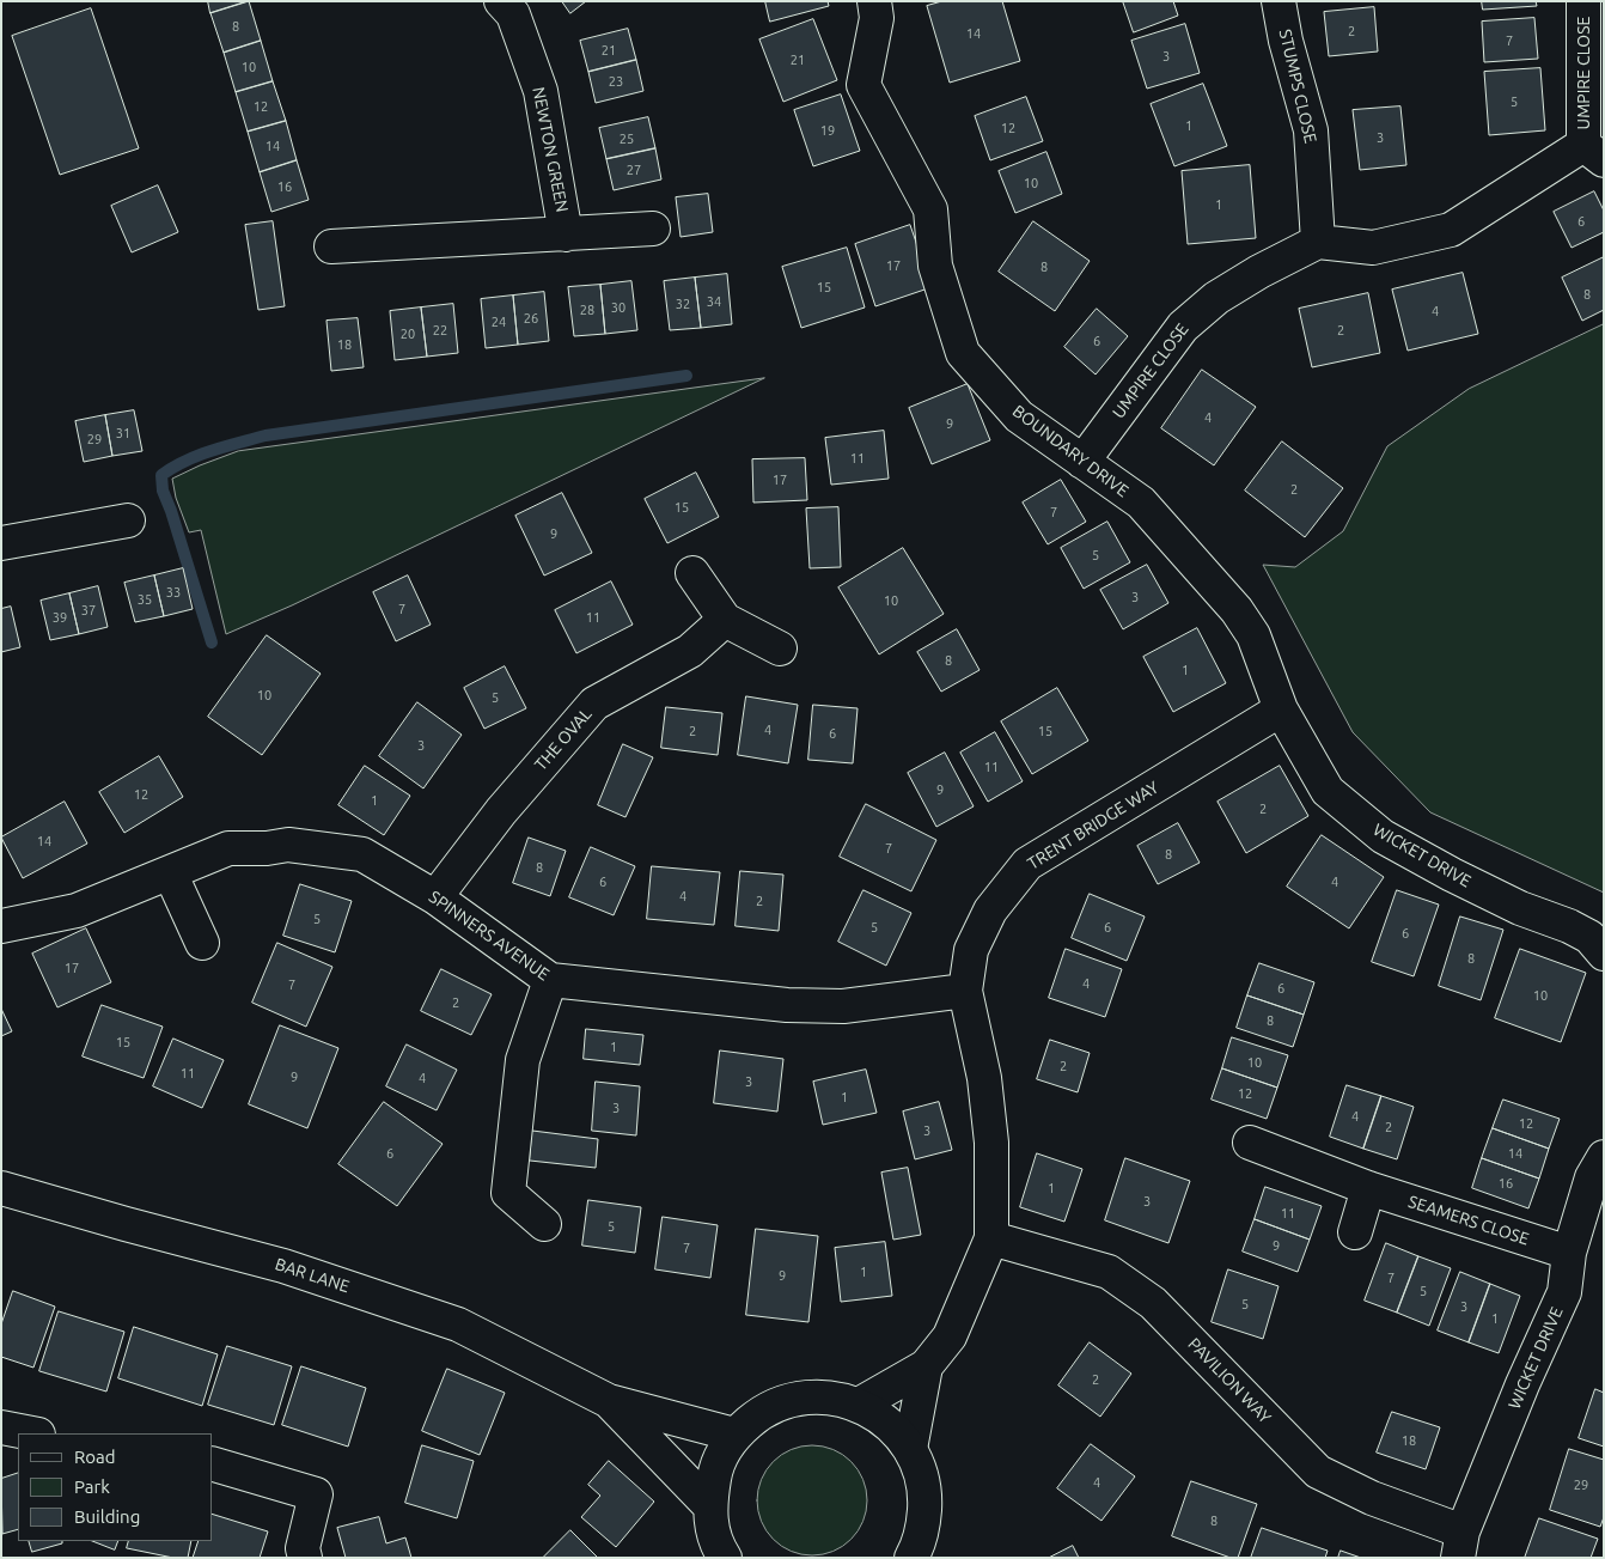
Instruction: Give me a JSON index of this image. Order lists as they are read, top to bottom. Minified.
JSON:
{"streets":{"street":["UMPIRE CLOSE","STUMPS CLOSE","NEWTON GREEN","BOUNDARY DRIVE","THE OVAL","TRENT BRIDGE WAY","WICKET DRIVE","SPINNERS AVENUE","SEAMERS CLOSE","BAR LANE","PAVILION WAY"]},"crossings":[["UMPIRE CLOSE","STUMPS CLOSE"],["UMPIRE CLOSE","BOUNDARY DRIVE"],["BOUNDARY DRIVE","TRENT BRIDGE WAY"],["BOUNDARY DRIVE","WICKET DRIVE"],["THE OVAL","SPINNERS AVENUE"],["TRENT BRIDGE WAY","WICKET DRIVE"],["TRENT BRIDGE WAY","SPINNERS AVENUE"],["TRENT BRIDGE WAY","PAVILION WAY"],["WICKET DRIVE","SEAMERS CLOSE"],["WICKET DRIVE","PAVILION WAY"]],"house_numbers":["8","2","14","7","21","3","21","10","23","5","12","1","12","19","3","25","14","27","10","16","1","6","17","8","15","8","34","32","30","28","4","26","24","22","2","20","6","18","4","9","31","29","11","17","2","15","7","9","5","33","3","35","10","7","37","39","11","8","1","10","5","4","2","15","6","3","11","9","12","1","2","14","7","8","8","6","4","4","2","5","5","6","6","8","17","4","7","6","10","2","8","15","1","10","2","11","9","4","3","12","1","3","4","12","2","3","6","14","16","1","3","11","5","9","7","1","9","7","5","5","3","1","2","18","4","29","8"],"legend":["Road","Park","Building"]}
